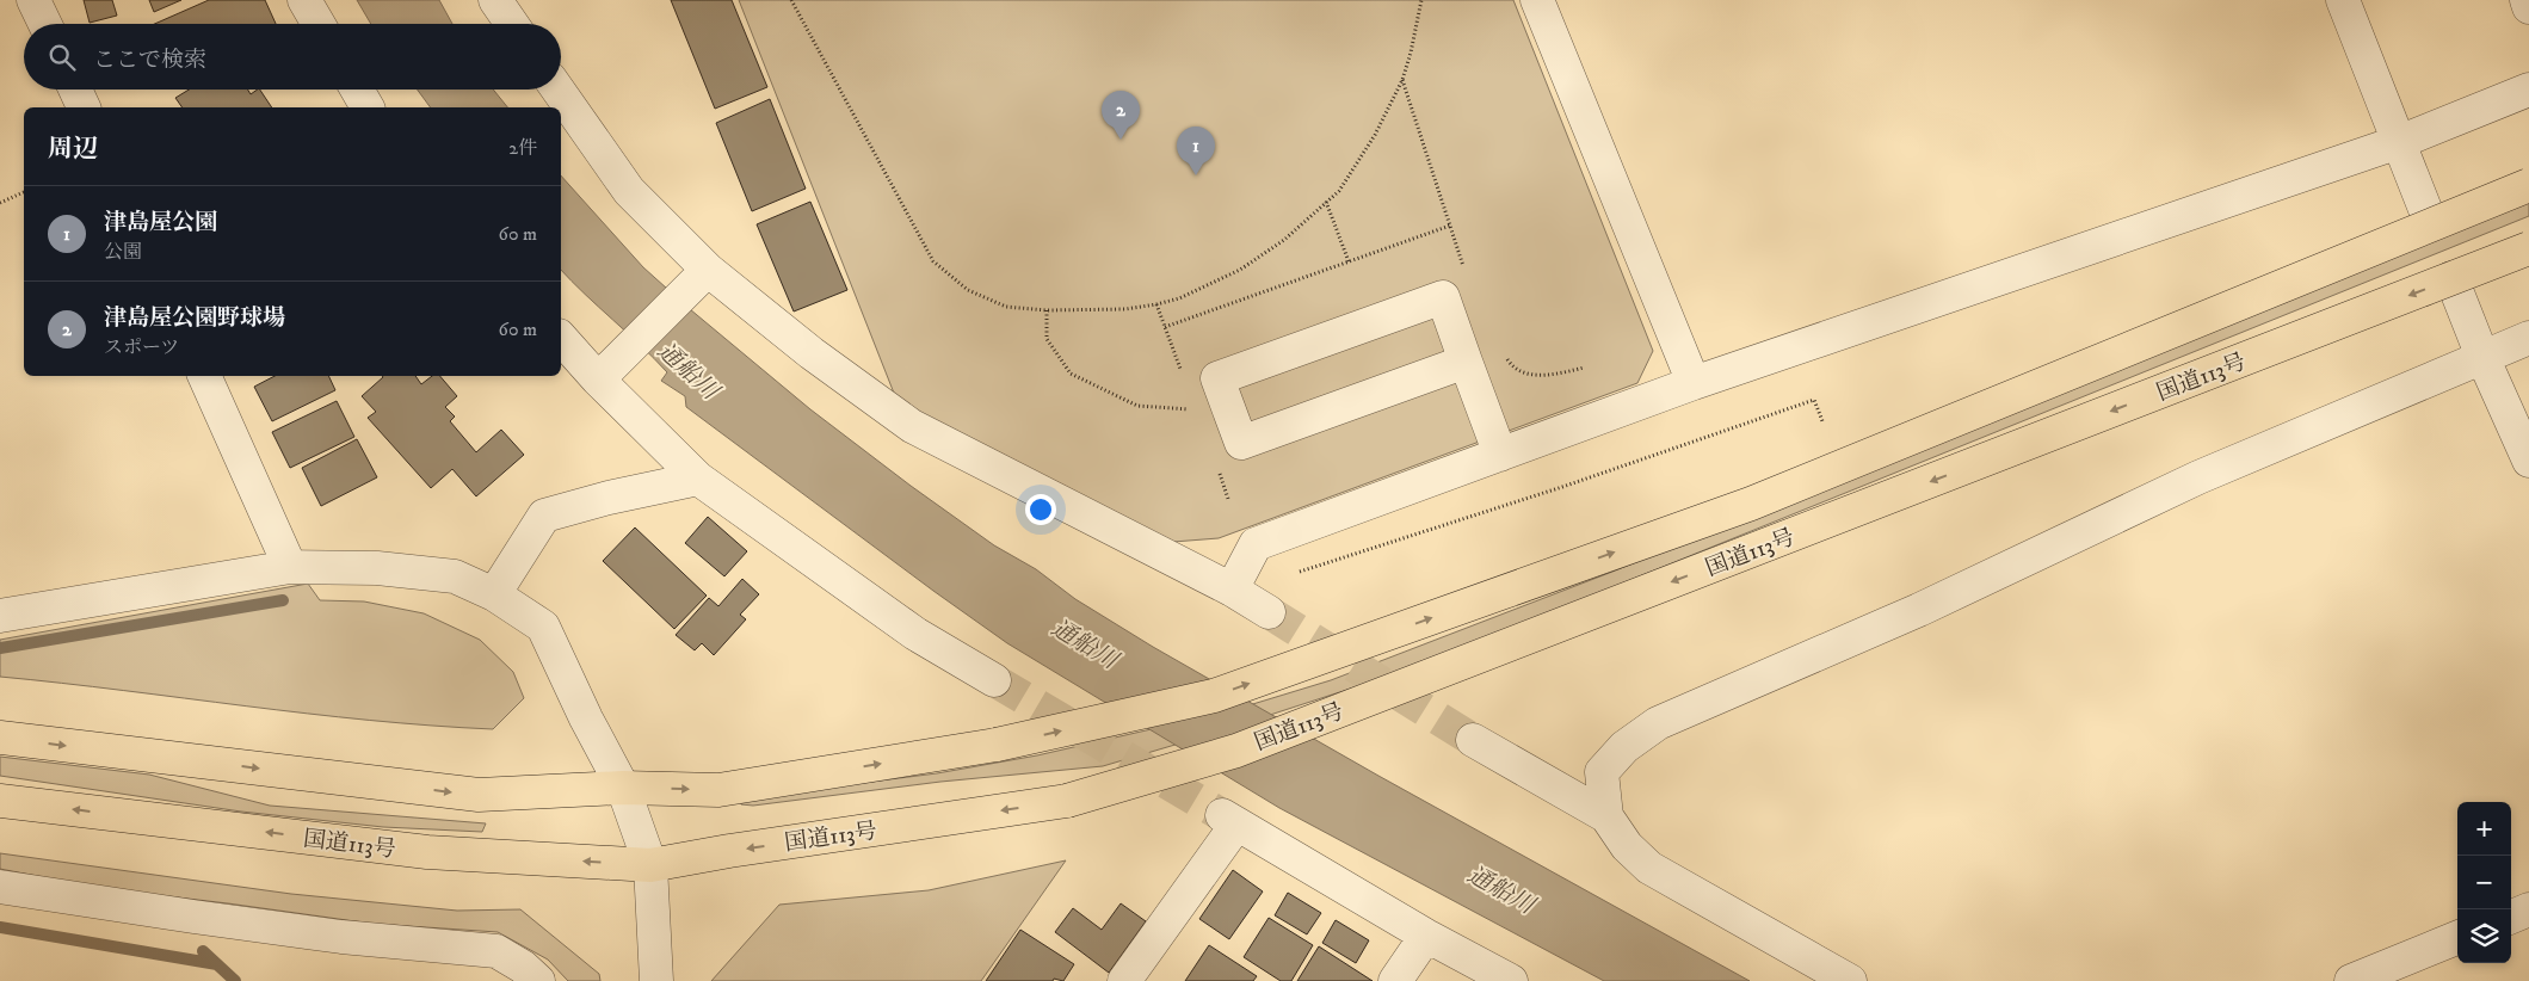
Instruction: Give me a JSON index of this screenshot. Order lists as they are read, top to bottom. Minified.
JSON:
{"streets":{"highway":["国道113号"]},"water":["通船川"],"page":{"search":"ここで検索","pins":["2","1"],"heading":["周辺","2件"],"list":[{"mark":"1","name":"津島屋公園","note":"公園","value":"60 m"},{"mark":"2","name":"津島屋公園野球場","note":"スポーツ","value":"60 m"}],"map_buttons":["+","−"]}}
